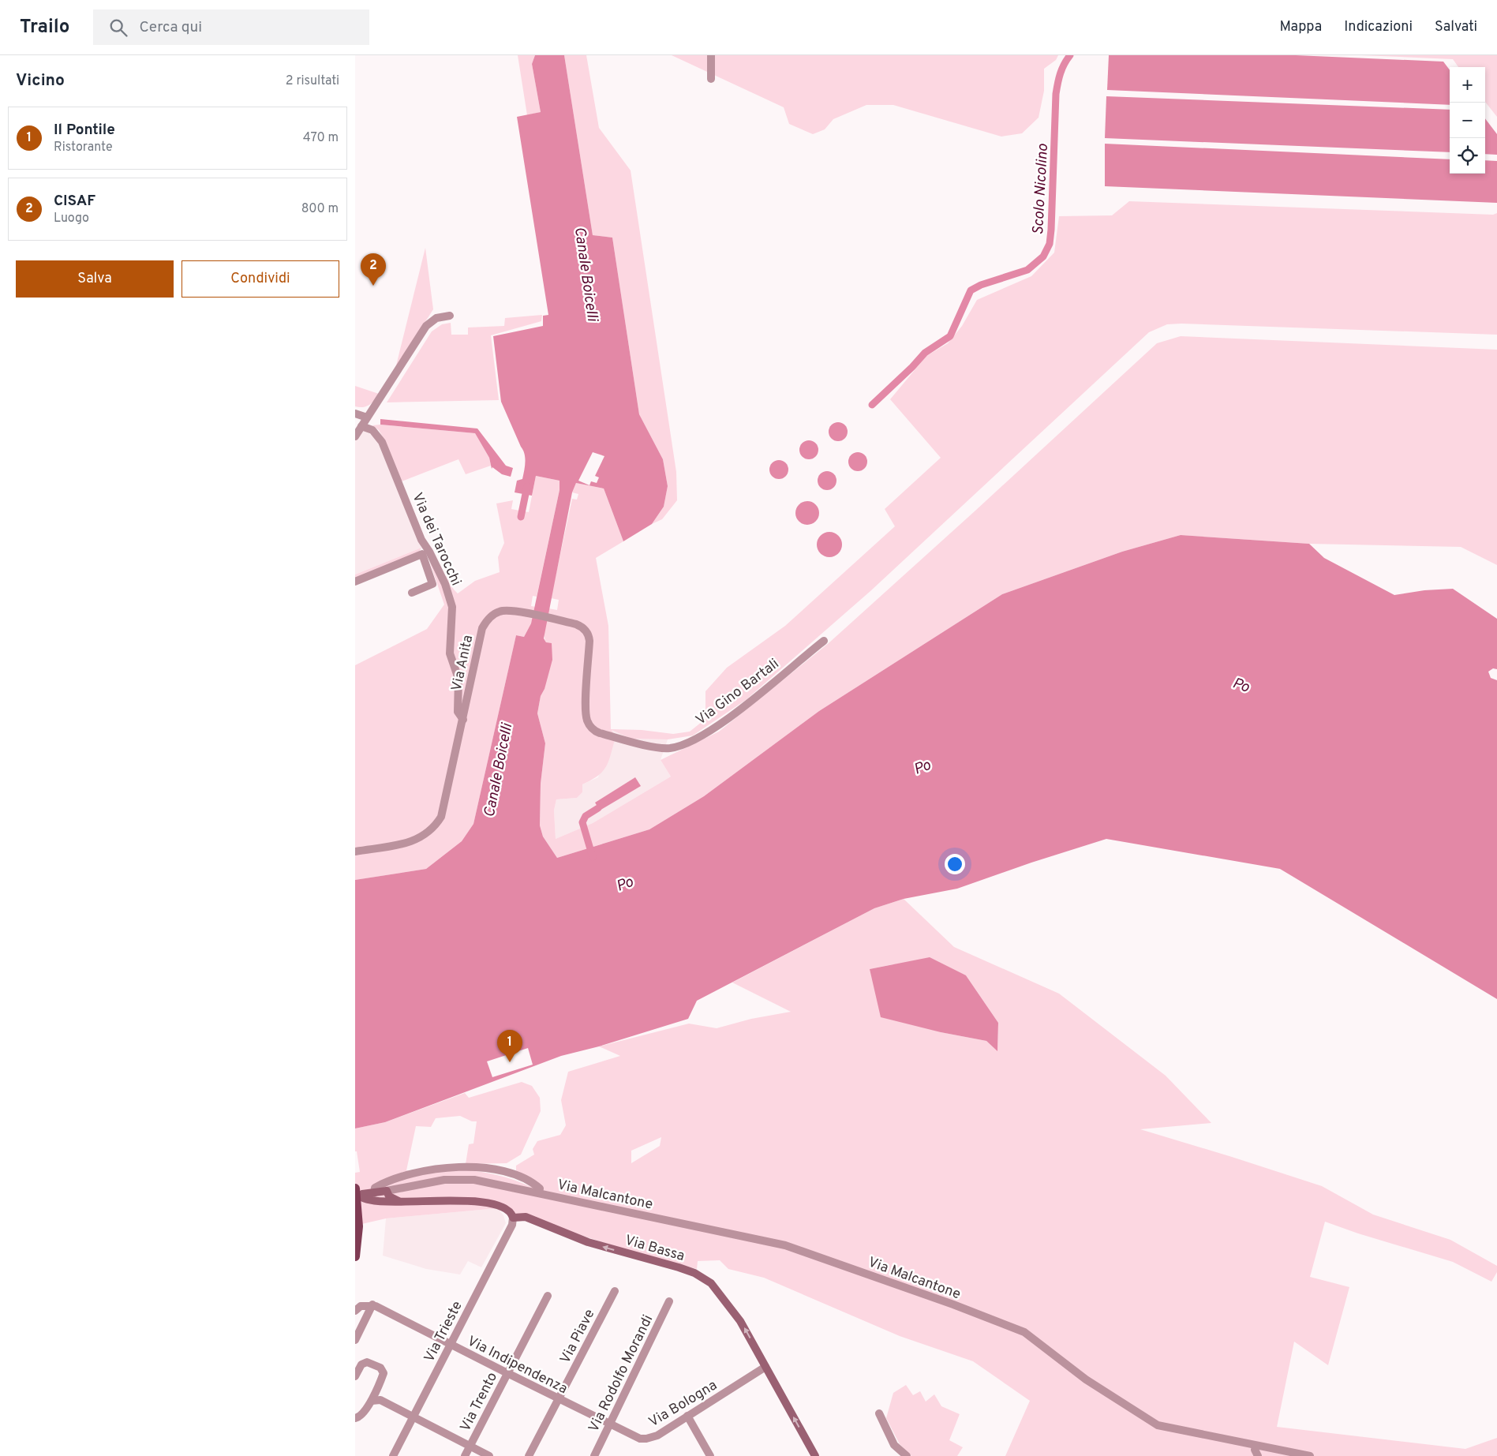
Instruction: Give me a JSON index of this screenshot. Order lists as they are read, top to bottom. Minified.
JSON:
{"streets":{"street":["Via dei Tarocchi","Via Anita","Via Gino Bartali","Via Malcantone","Via Bassa","Via Trieste","Via Piave","Via Indipendenza","Via Rodolfo Morandi","Via Trento","Via Bologna"]},"crossings":[["Via dei Tarocchi","Via Anita"],["Via Anita","Via Gino Bartali"],["Via Bassa","Via Trieste"],["Via Bassa","Via Bologna"],["Via Trieste","Via Indipendenza"],["Via Piave","Via Indipendenza"],["Via Indipendenza","Via Rodolfo Morandi"],["Via Indipendenza","Via Trento"],["Via Indipendenza","Via Bologna"],["Via Rodolfo Morandi","Via Bologna"]],"one_way":["Via Bassa"],"water":["Scolo Nicolino","Canale Boicelli","Po"],"page":{"header":"Trailo","search":"Cerca qui","nav":["Mappa","Indicazioni","Salvati"],"heading":["Vicino","2 risultati"],"map_buttons":["+","−"],"list":[{"mark":"1","name":"Il Pontile","note":"Ristorante","value":"470 m"},{"mark":"2","name":"CISAF","note":"Luogo","value":"800 m"}],"buttons":["Salva","Condividi"],"pins":["2","1"]}}
